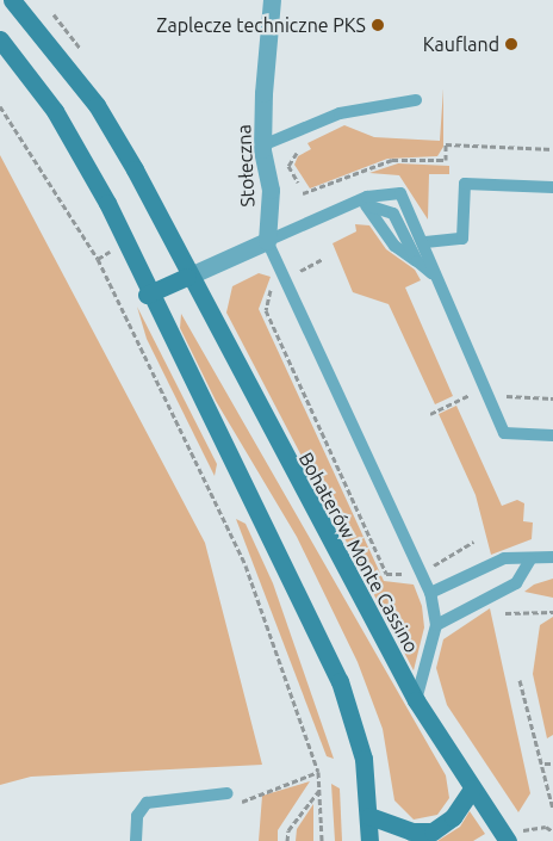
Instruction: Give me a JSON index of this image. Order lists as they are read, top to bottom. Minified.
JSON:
{"streets":{"street":["Stołeczna","Bohaterów Monte Cassino"]},"places":["Zaplecze techniczne PKS","Kaufland"]}
